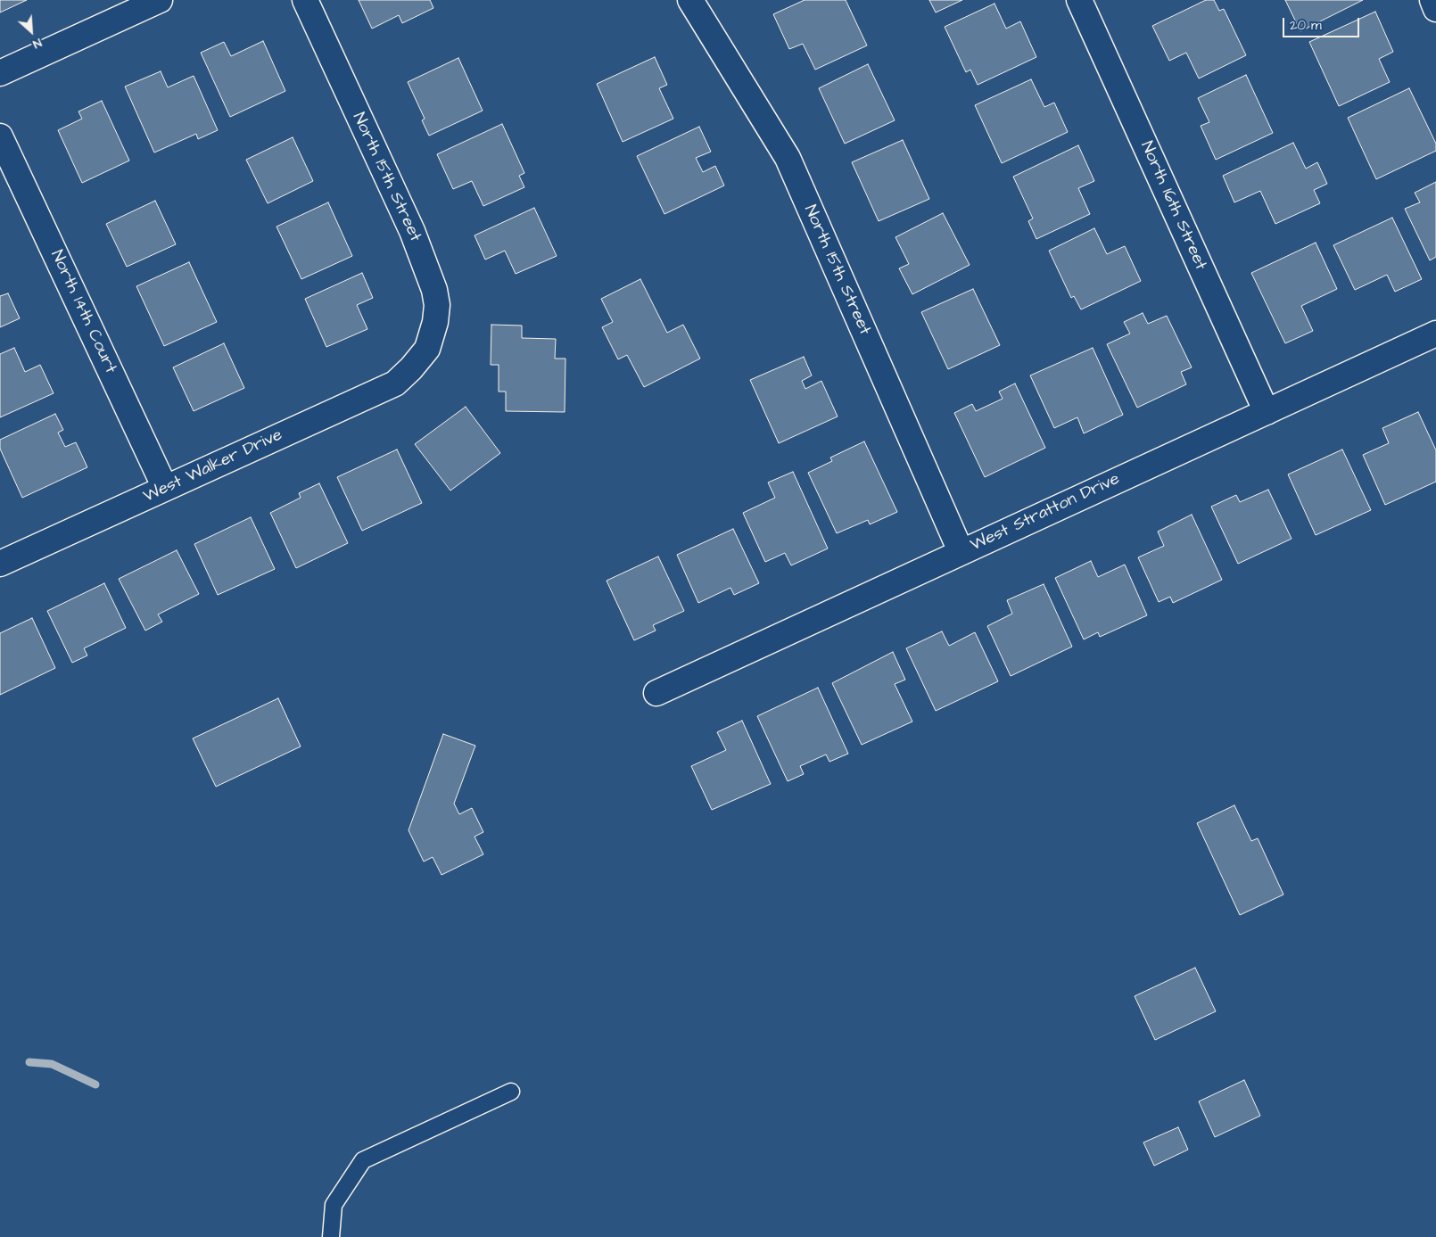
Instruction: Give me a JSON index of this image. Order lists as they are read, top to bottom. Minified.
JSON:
{"streets":{"street":["North 15th Street","North 16th Street","North 14th Court","West Walker Drive","West Stratton Drive"]},"crossings":[["North 15th Street","West Walker Drive"],["North 15th Street","West Stratton Drive"],["North 16th Street","West Stratton Drive"],["North 14th Court","West Walker Drive"]],"scale_bar":"20 m","north":"bottom right"}
